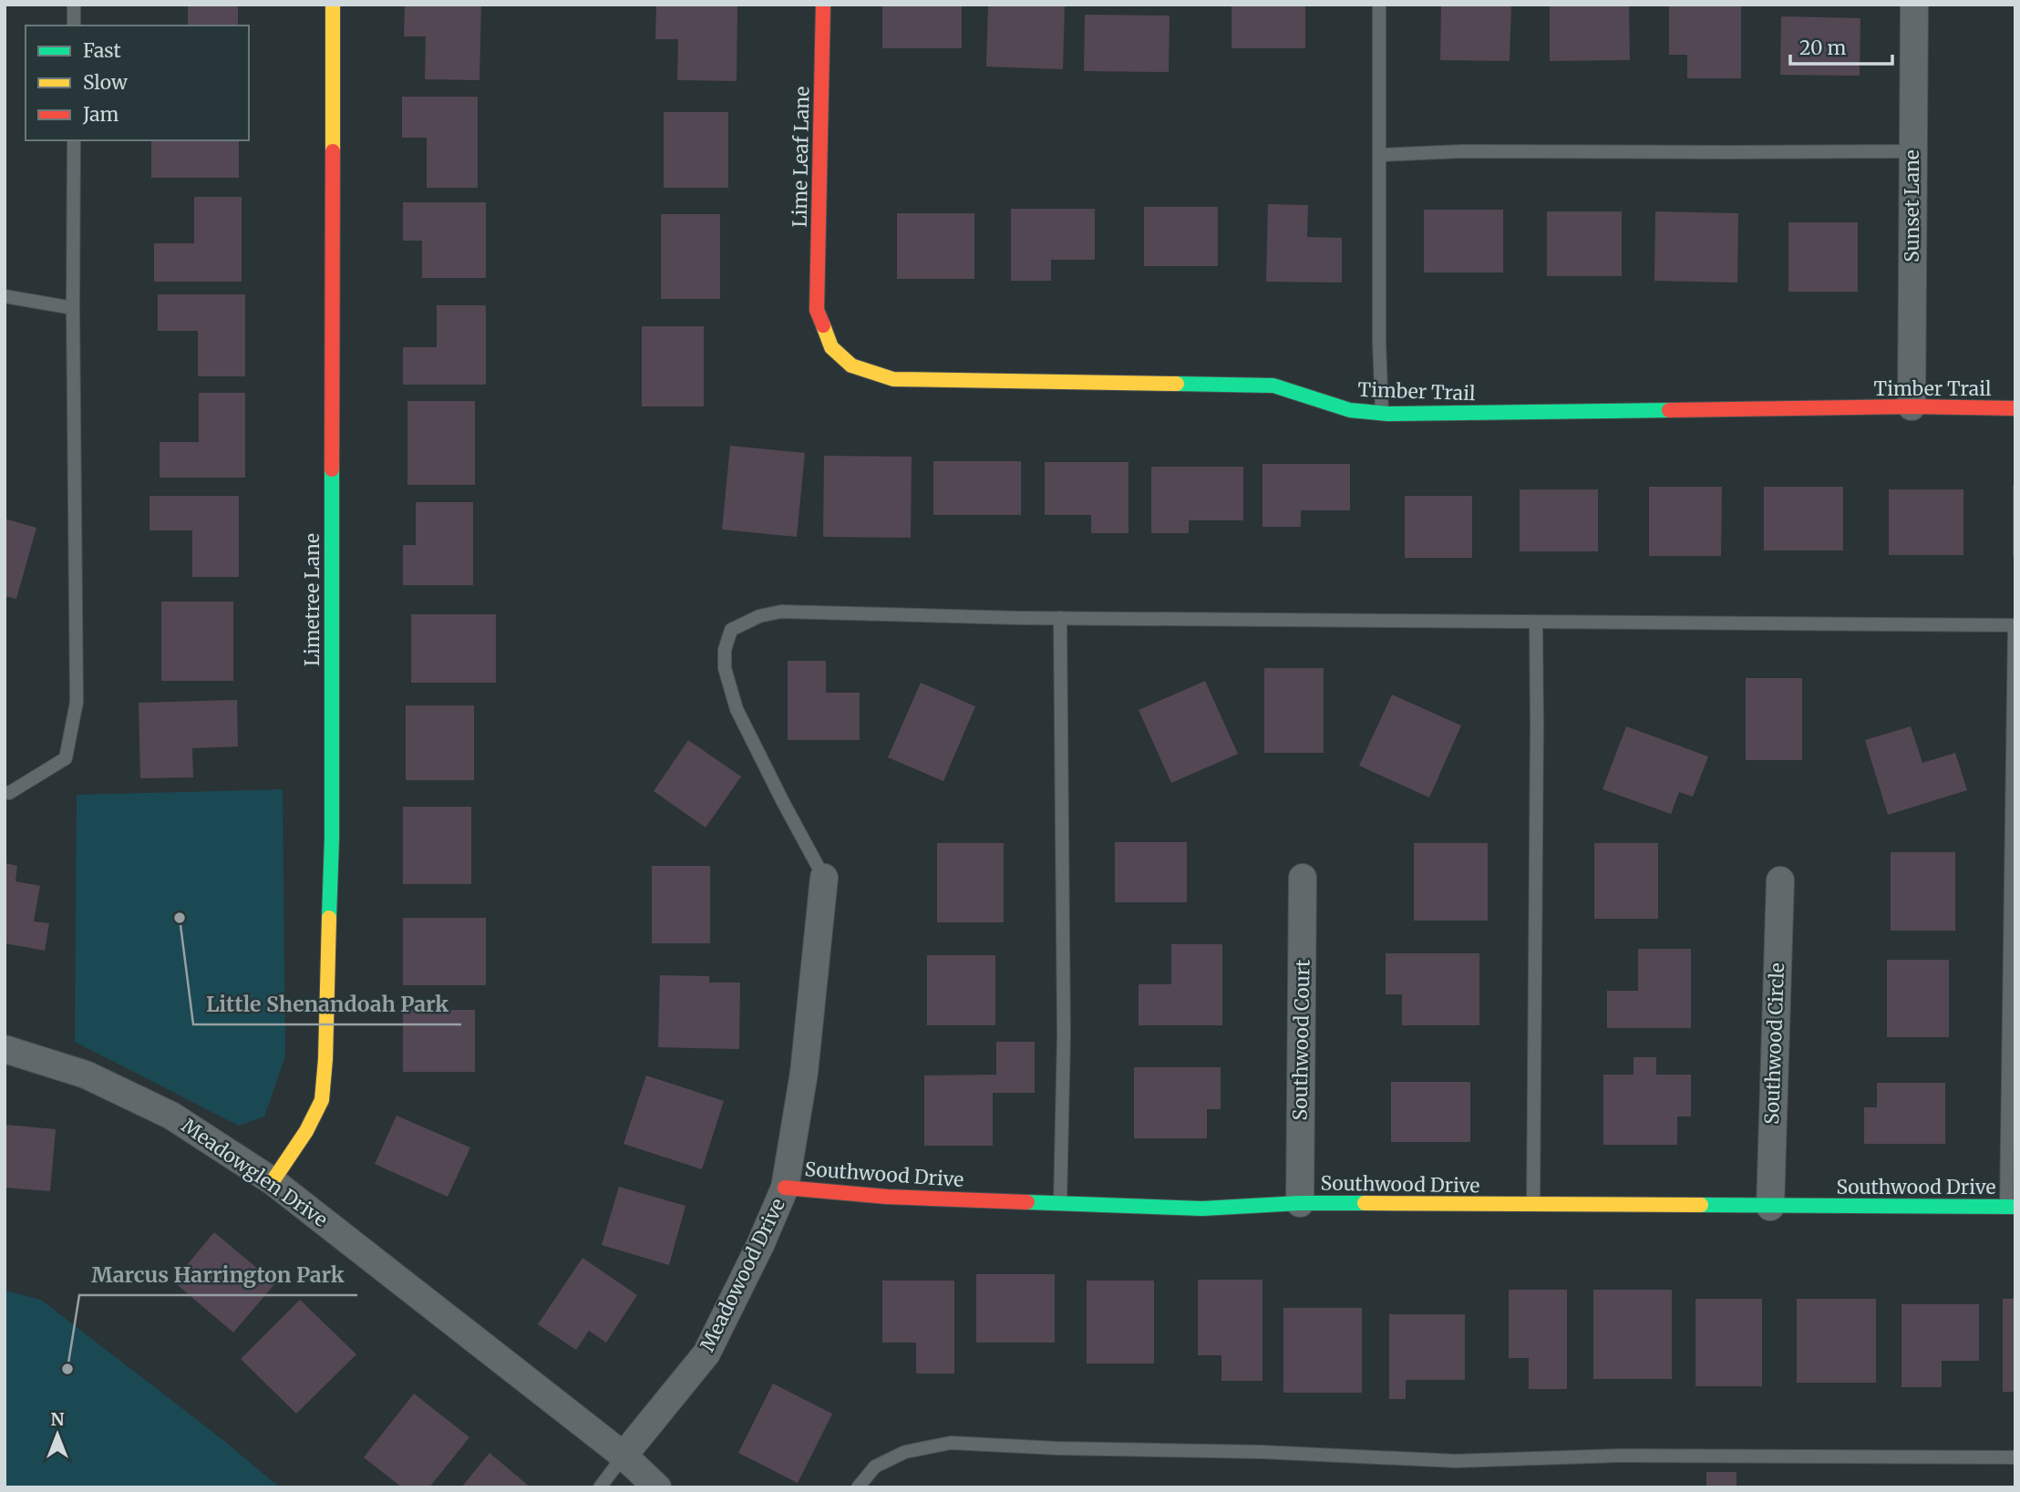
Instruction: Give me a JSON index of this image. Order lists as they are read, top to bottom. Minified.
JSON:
{"streets":{"street":["Lime Leaf Lane","Sunset Lane","Timber Trail","Limetree Lane","Southwood Court","Southwood Circle","Meadowglen Drive","Southwood Drive","Meadowood Drive"]},"crossings":[["Lime Leaf Lane","Timber Trail"],["Sunset Lane","Timber Trail"],["Limetree Lane","Meadowglen Drive"],["Southwood Court","Southwood Drive"],["Southwood Circle","Southwood Drive"],["Meadowglen Drive","Meadowood Drive"],["Southwood Drive","Meadowood Drive"]],"places":["Little Shenandoah Park","Marcus Harrington Park"],"legend":["Fast","Slow","Jam"],"scale_bar":"20 m","north":"top"}
